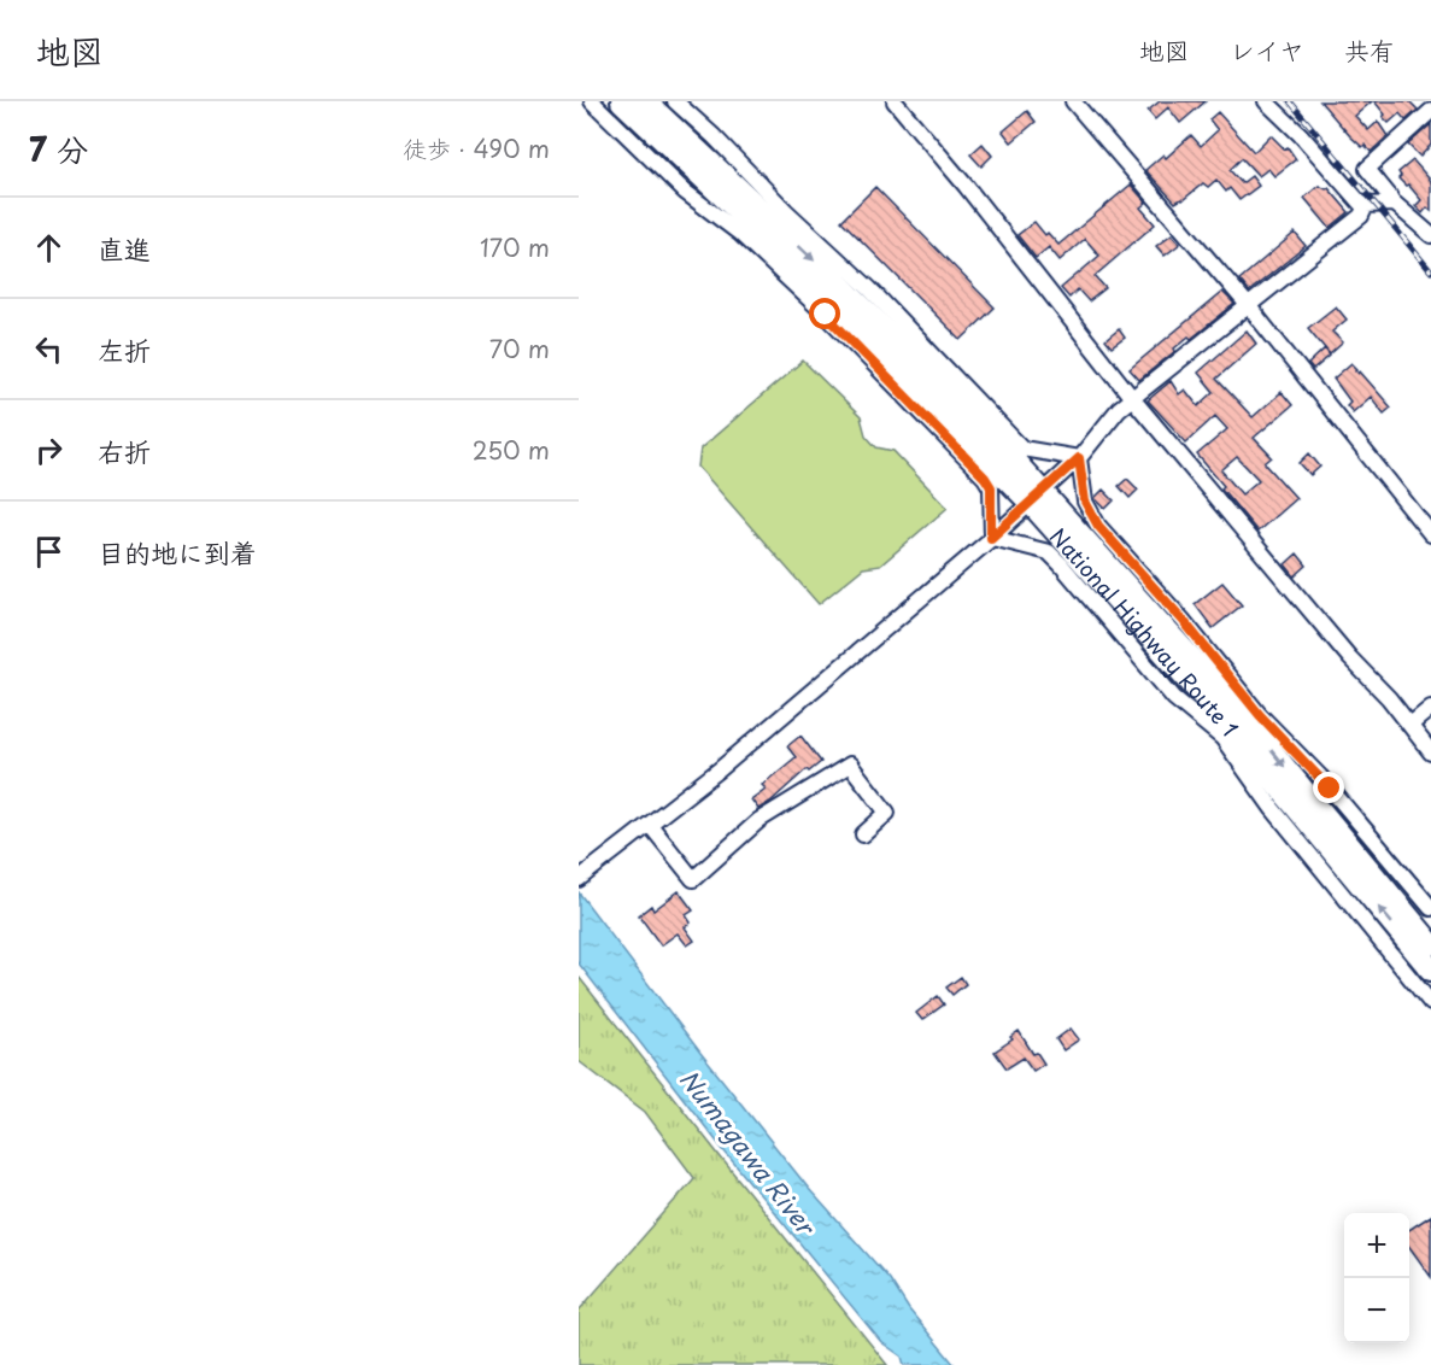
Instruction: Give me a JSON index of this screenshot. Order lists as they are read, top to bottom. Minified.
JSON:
{"streets":{"highway":["National Highway Route 1"]},"water":["Numagawa River"],"page":{"header":"地図","nav":["地図","レイヤ","共有"],"heading":["7 分","徒歩 · 490 m"],"list":[["直進","170 m"],["左折","70 m"],["右折","250 m"],"目的地に到着"],"map_buttons":["+","−"]}}
